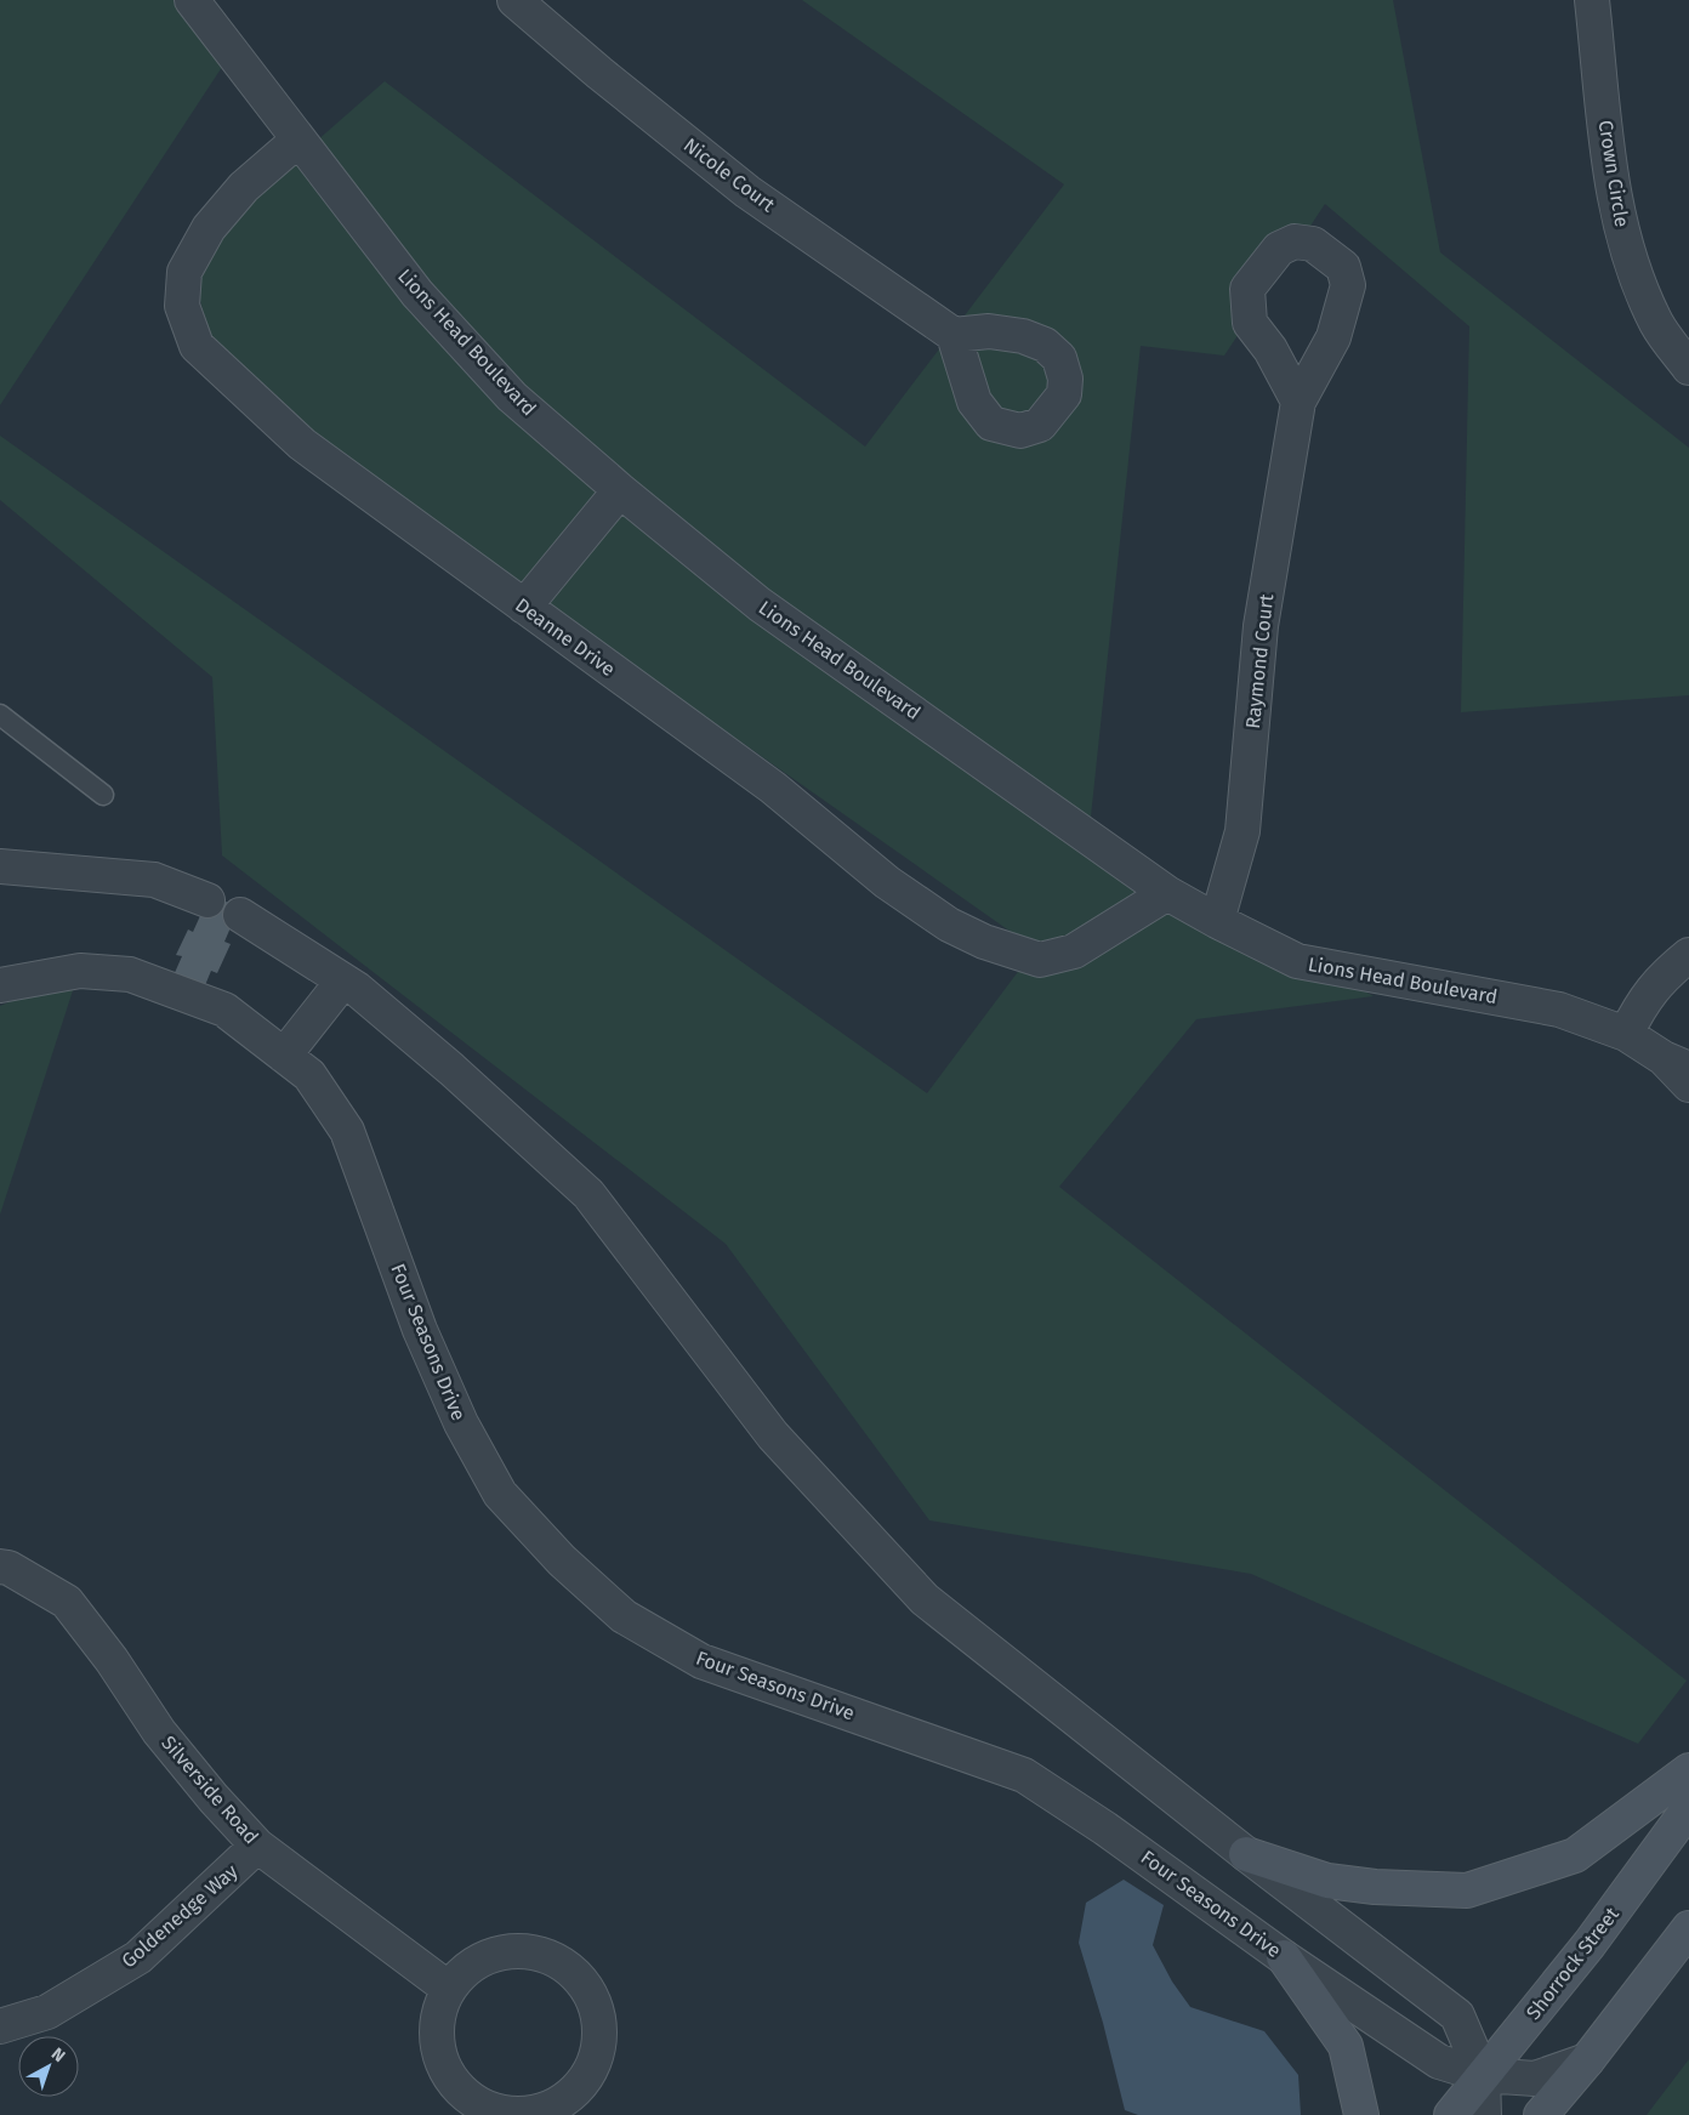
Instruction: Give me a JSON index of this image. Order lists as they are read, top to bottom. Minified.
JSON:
{"streets":{"main road":["Shorrock Street"],"street":["Crown Circle","Nicole Court","Lions Head Boulevard","Deanne Drive","Raymond Court","Four Seasons Drive","Silverside Road","Goldenedge Way"]},"crossings":[["Lions Head Boulevard","Deanne Drive"],["Lions Head Boulevard","Raymond Court"],["Four Seasons Drive","Shorrock Street"],["Silverside Road","Goldenedge Way"]],"north":"top right"}
